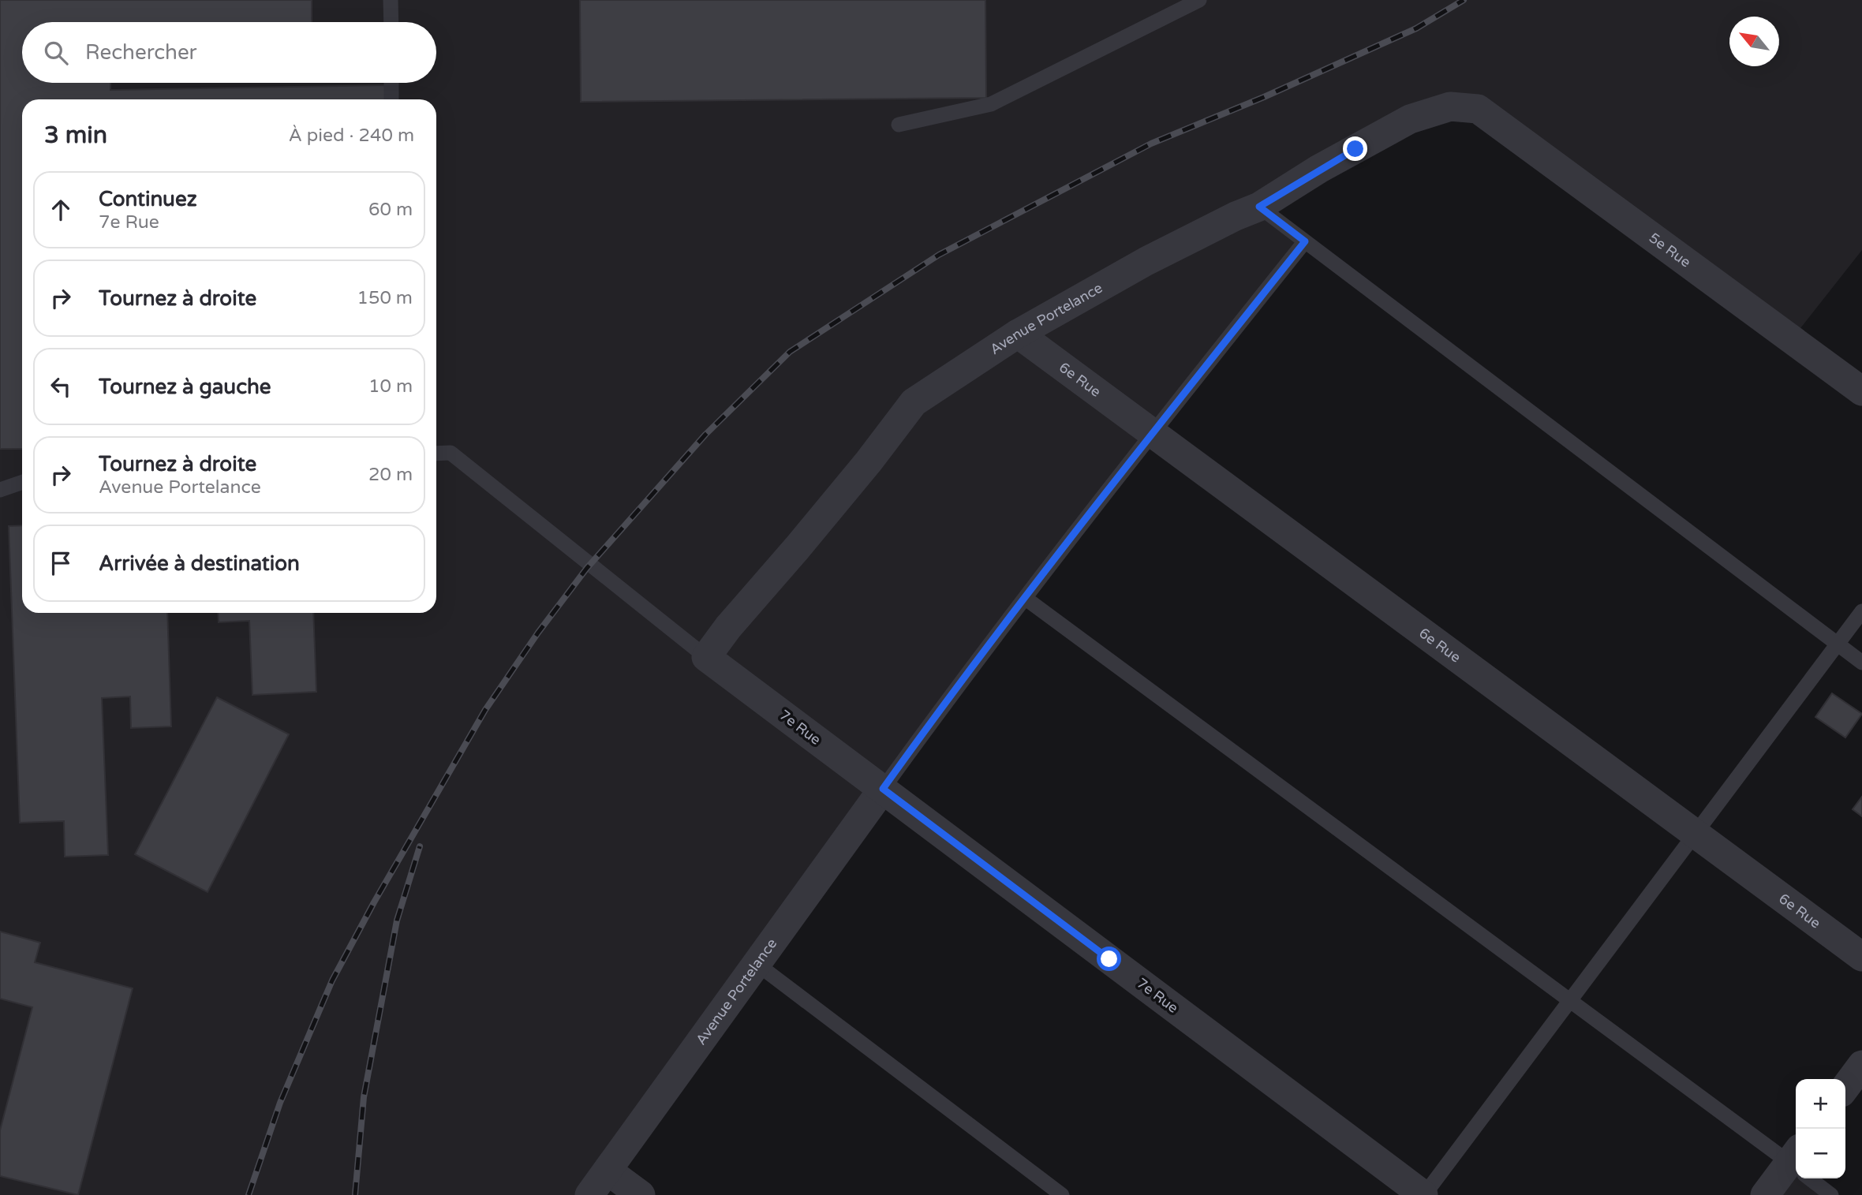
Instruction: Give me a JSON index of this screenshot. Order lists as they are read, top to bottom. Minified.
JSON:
{"streets":{"street":["5e Rue","Avenue Portelance","6e Rue","7e Rue"]},"crossings":[["5e Rue","Avenue Portelance"],["Avenue Portelance","6e Rue"],["Avenue Portelance","7e Rue"]],"north":"top left","page":{"search":"Rechercher","heading":["3 min","À pied · 240 m"],"list":[["Continuez","7e Rue","60 m"],["Tournez à droite","150 m"],["Tournez à gauche","10 m"],["Tournez à droite","Avenue Portelance","20 m"],"Arrivée à destination"],"map_buttons":["+","−"]}}
